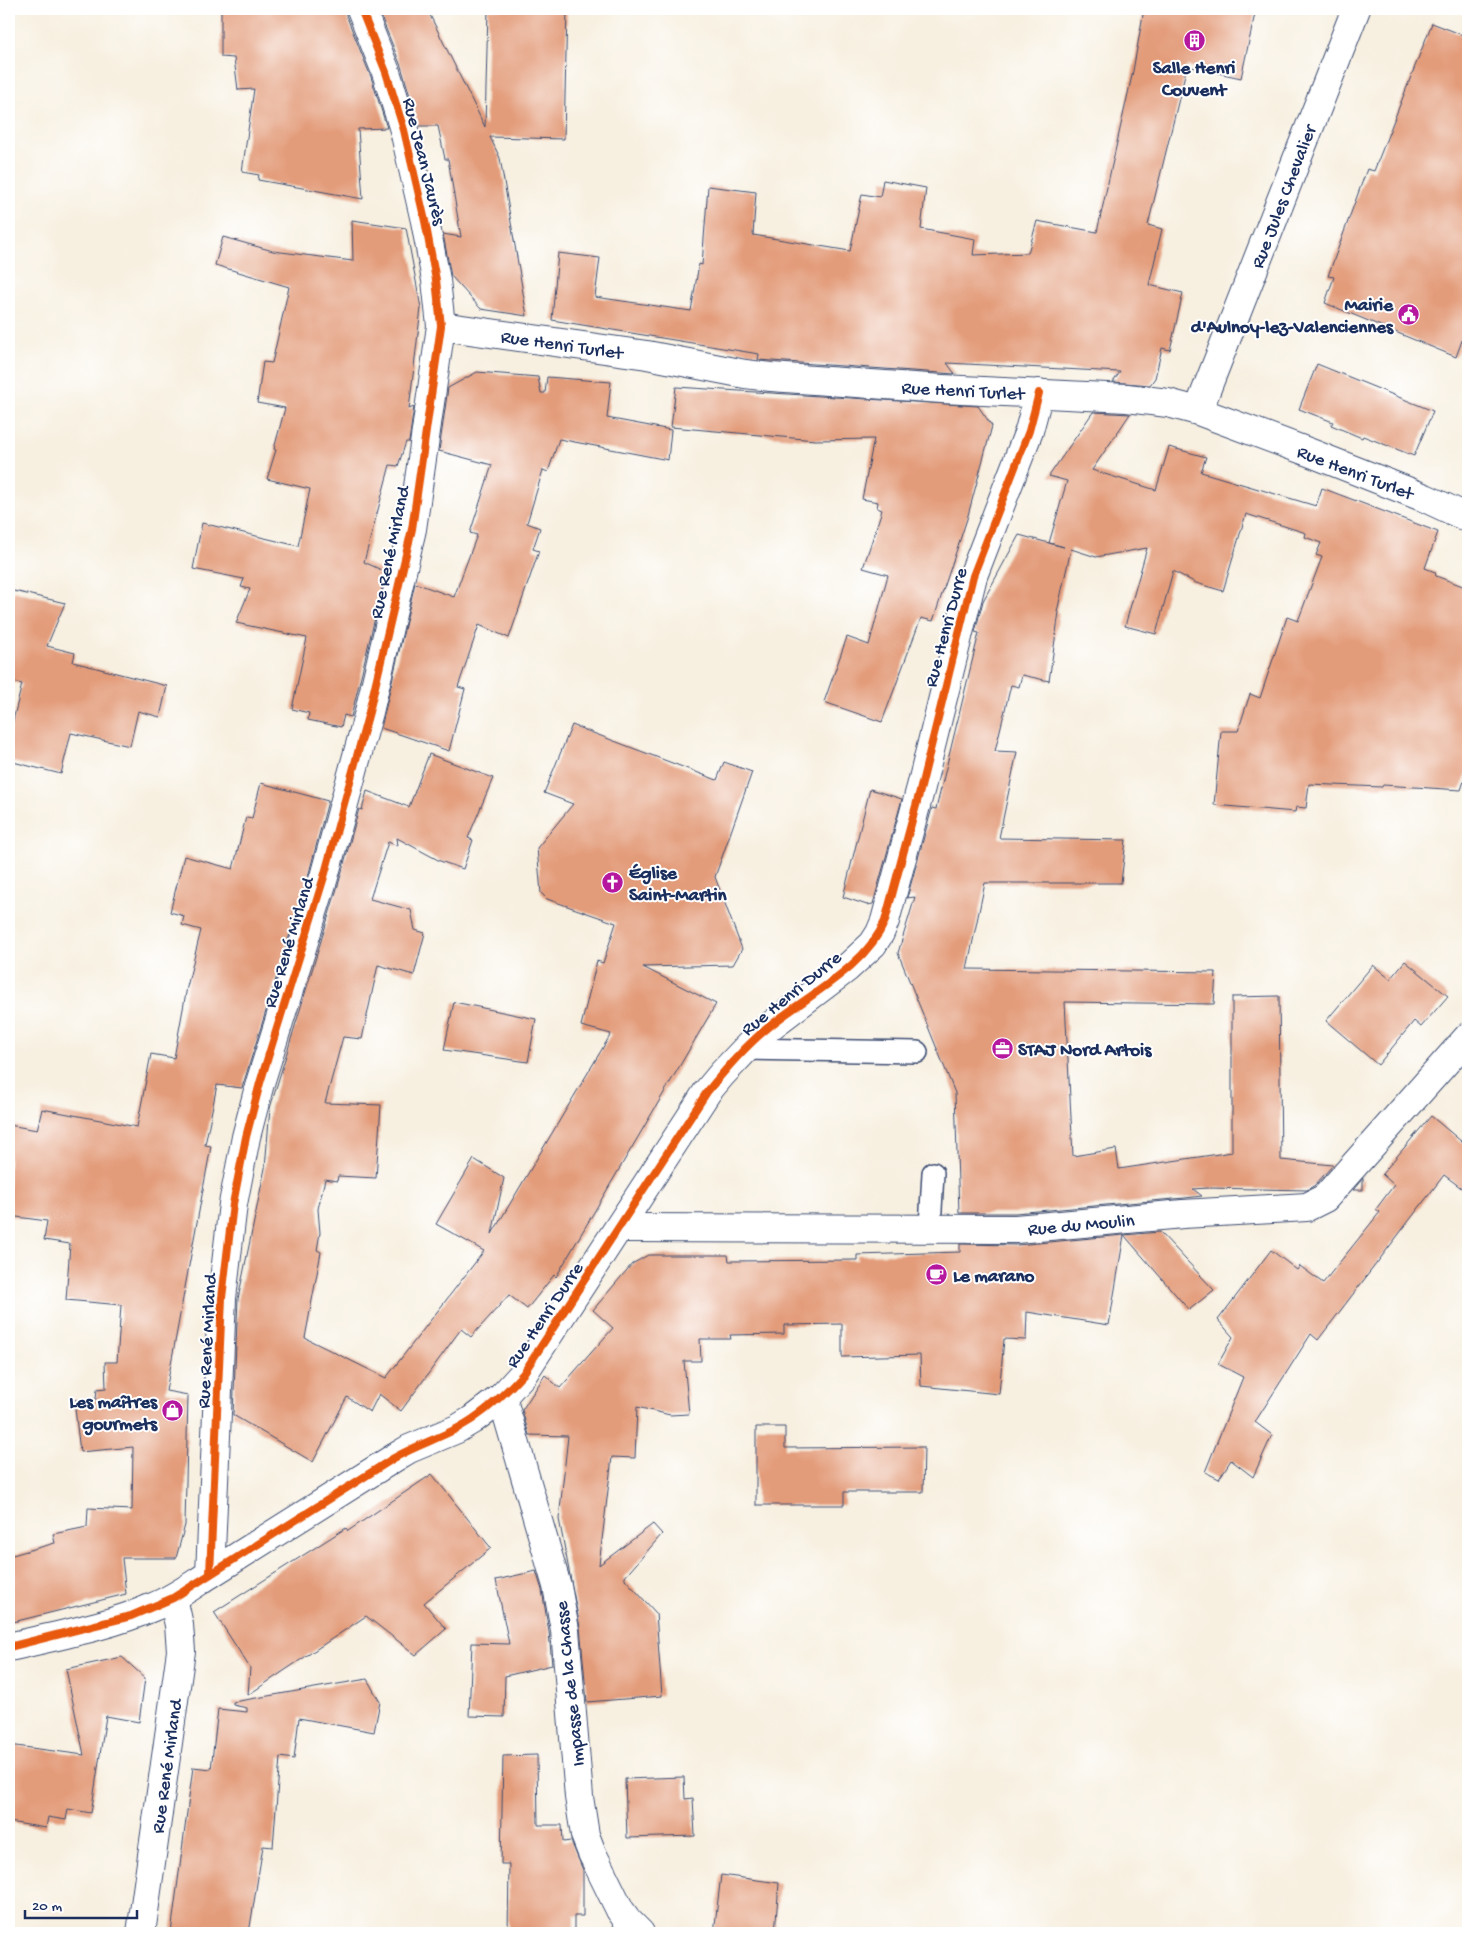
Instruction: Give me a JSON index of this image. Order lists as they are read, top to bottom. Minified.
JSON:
{"streets":{"street":["Rue Jean Jaurès","Rue Jules Chevalier","Rue Henri Turlet","Rue René Mirland","Rue Henri Durre","Rue du Moulin","Impasse de la Chasse"]},"crossings":[["Rue Jean Jaurès","Rue Henri Turlet"],["Rue Jean Jaurès","Rue René Mirland"],["Rue Jules Chevalier","Rue Henri Turlet"],["Rue Henri Turlet","Rue René Mirland"],["Rue Henri Turlet","Rue Henri Durre"],["Rue René Mirland","Rue Henri Durre"],["Rue Henri Durre","Rue du Moulin"],["Rue Henri Durre","Impasse de la Chasse"]],"places":{"building":["Salle Henri Couvent"],"public building":["Mairie d'Aulnoy-lez-Valenciennes"],"church":["Église Saint-Martin"],"office":["STAJ Nord Artois"],"cafe":["Le marano"],"shop":["Les maîtres gourmets"]},"scale_bar":"20 m"}
